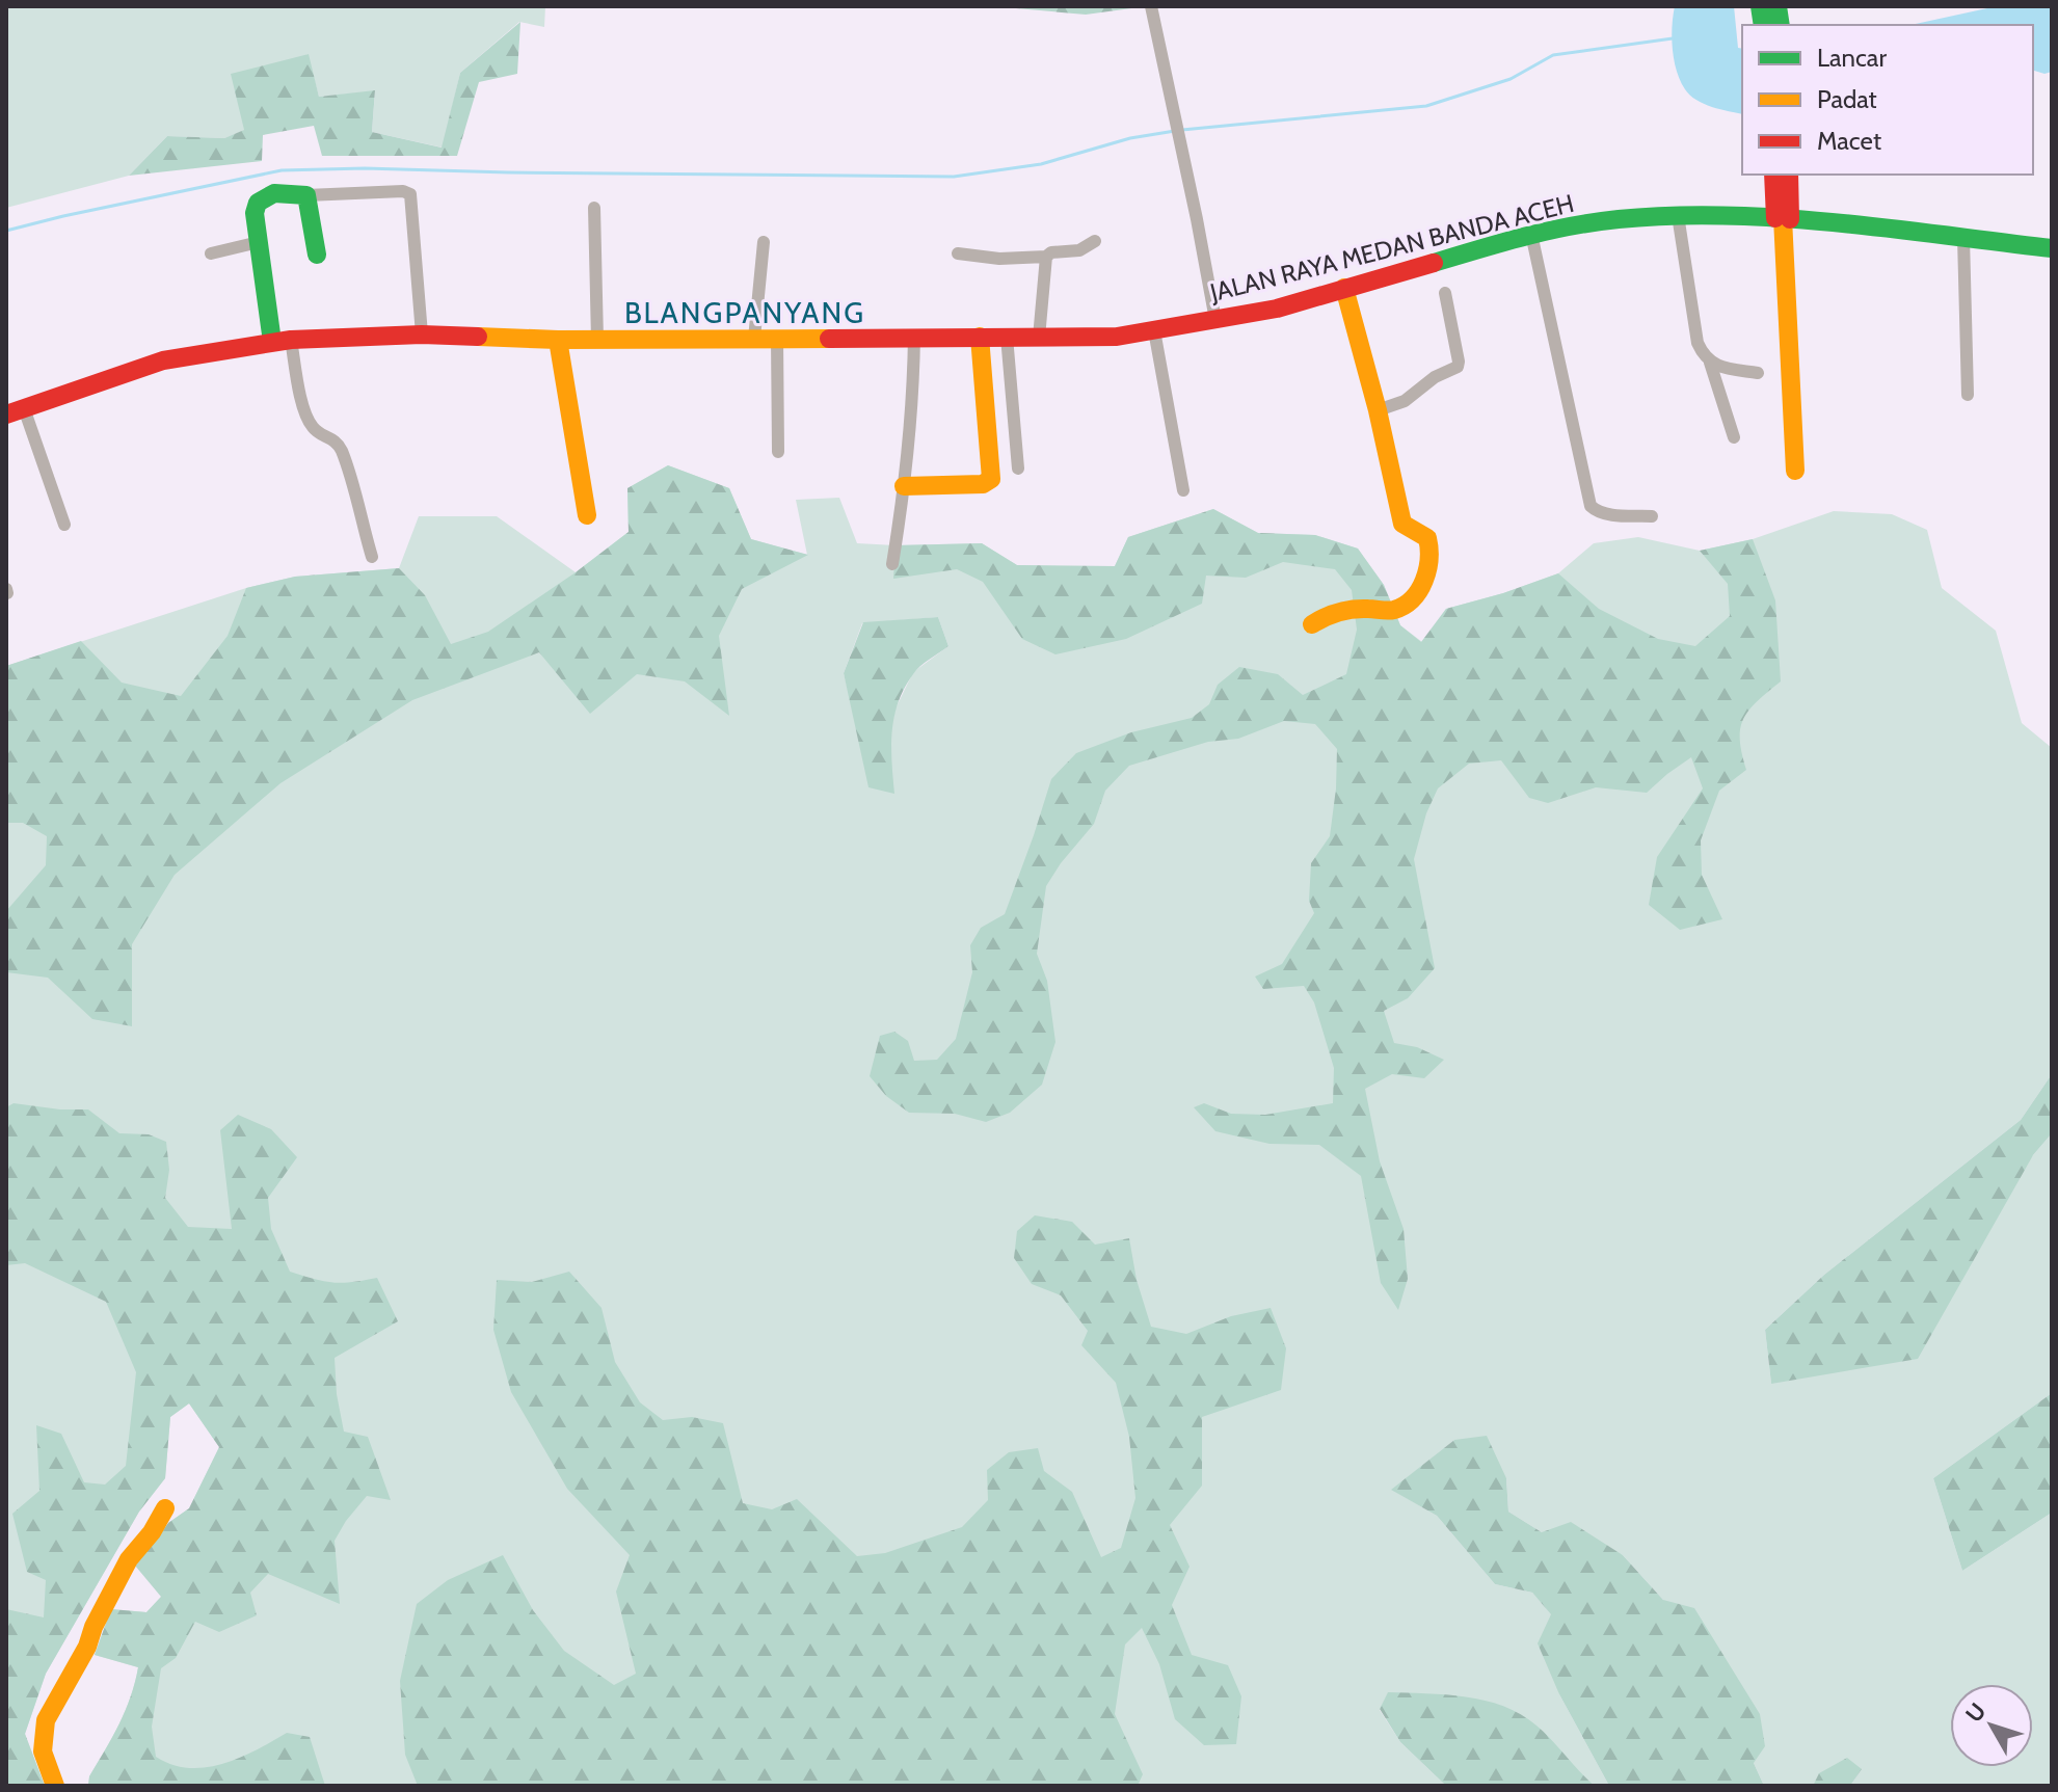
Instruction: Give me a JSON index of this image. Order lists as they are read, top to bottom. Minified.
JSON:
{"streets":{"main road":["JALAN RAYA MEDAN BANDA ACEH"]},"districts":["BLANGPANYANG"],"legend":["Lancar","Padat","Macet"],"north":"top left"}
